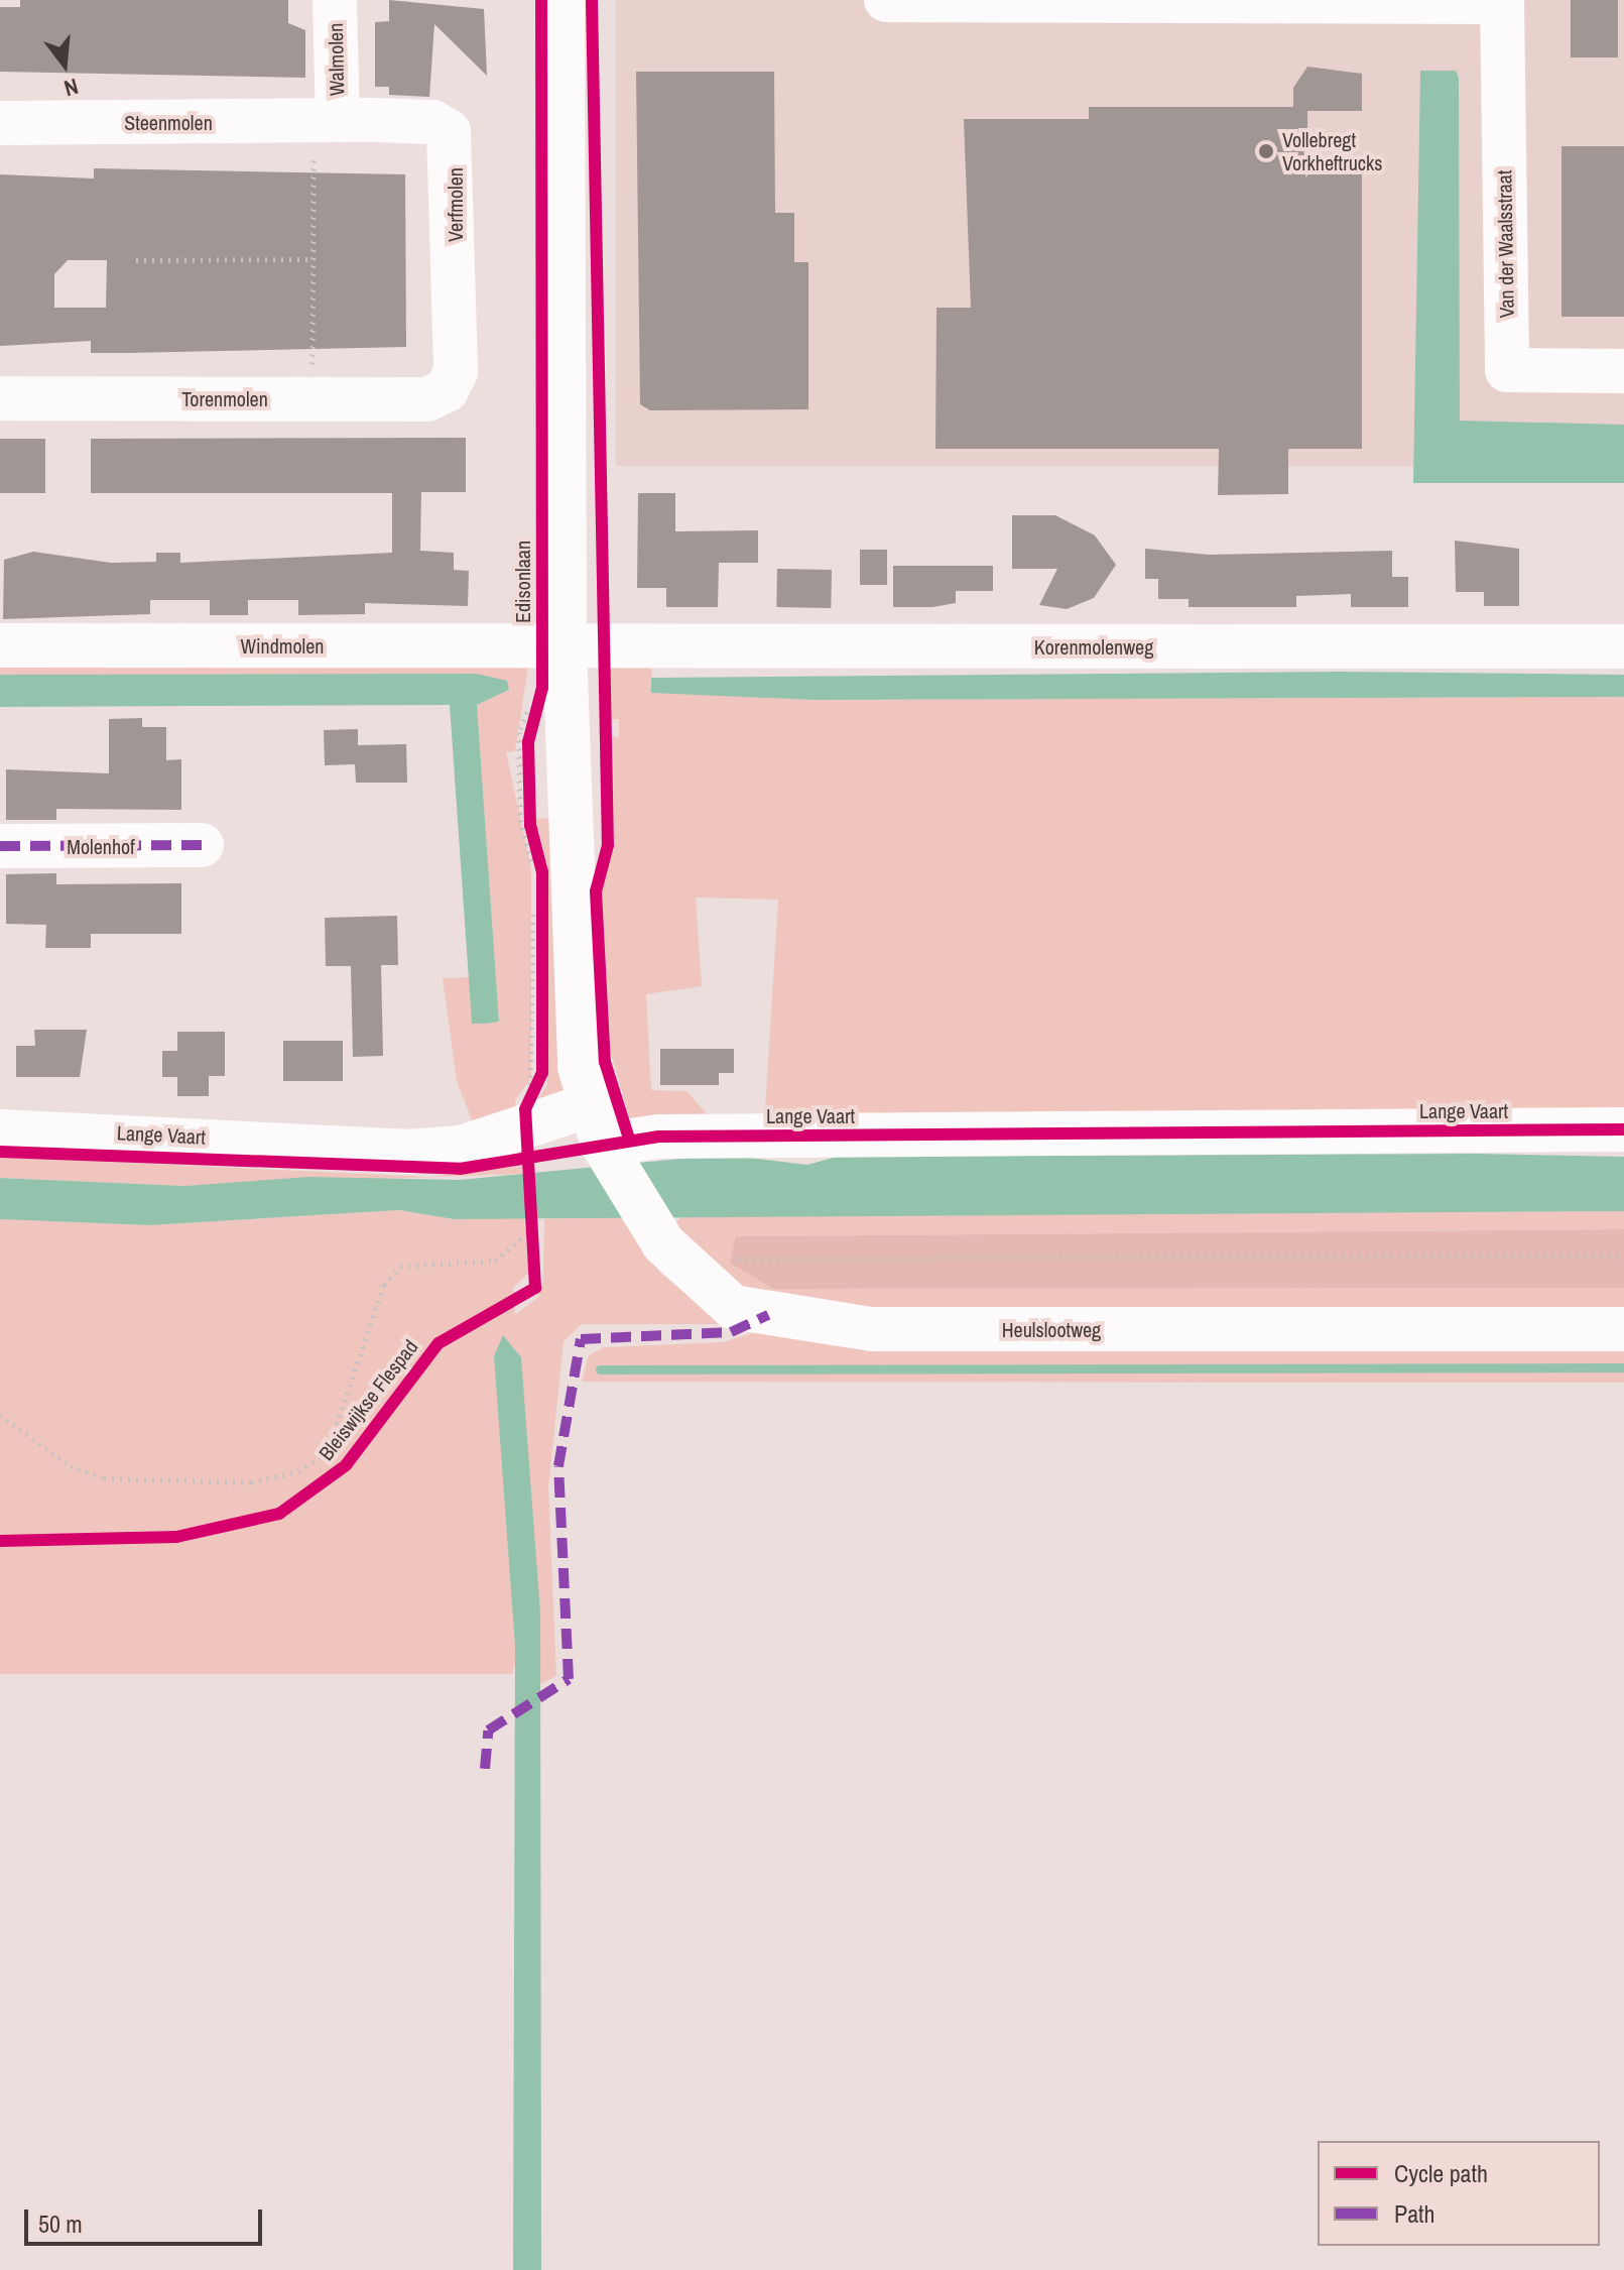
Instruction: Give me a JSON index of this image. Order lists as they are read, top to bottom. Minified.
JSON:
{"streets":{"street":["Walmolen","Steenmolen","Verfmolen","Van der Waalsstraat","Torenmolen","Edisonlaan","Windmolen","Korenmolenweg","Molenhof","Lange Vaart","Heulslootweg"],"cycle path":["Bleiswijkse Flespad"]},"crossings":[["Walmolen","Steenmolen"],["Walmolen","Verfmolen"],["Steenmolen","Verfmolen"],["Verfmolen","Torenmolen"],["Edisonlaan","Windmolen"],["Edisonlaan","Korenmolenweg"],["Edisonlaan","Lange Vaart"],["Edisonlaan","Heulslootweg"],["Windmolen","Korenmolenweg"],["Lange Vaart","Heulslootweg"]],"places":["Vollebregt Vorkheftrucks"],"legend":["Cycle path","Path"],"scale_bar":"50 m","north":"bottom"}
